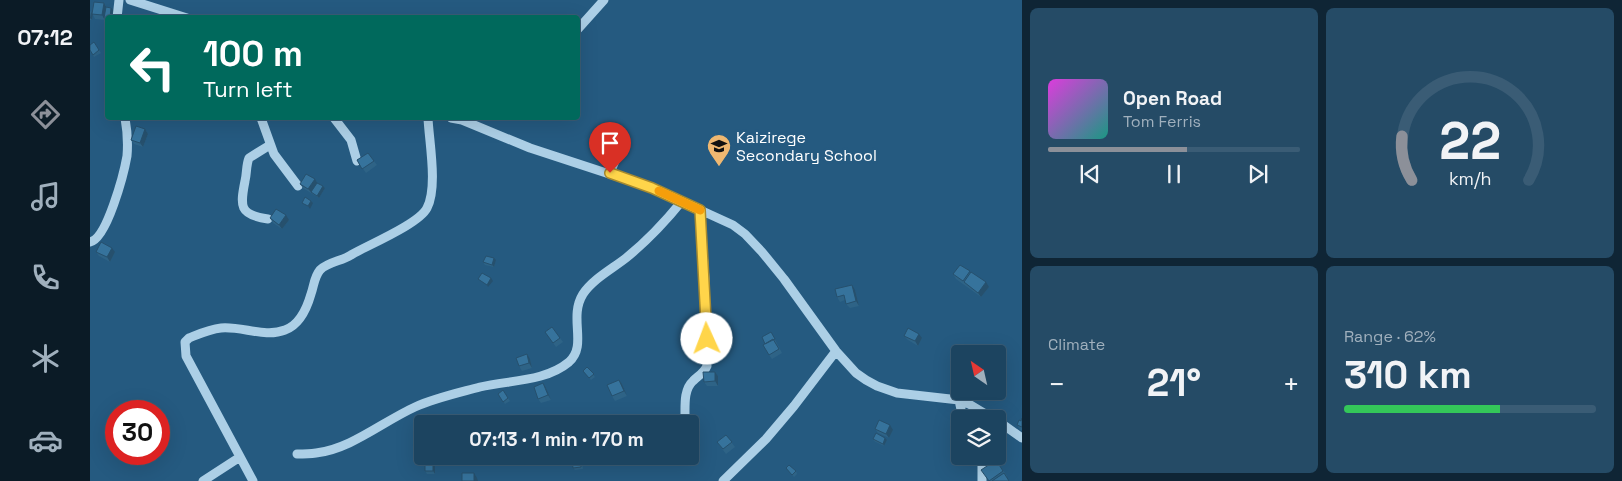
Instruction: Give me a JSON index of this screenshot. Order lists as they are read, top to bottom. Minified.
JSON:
{"places":{"school or university":["Kaizirege Secondary School"]},"north":"top left","page":{"tabs":"07:12","turn":["100 m","Turn left"],"song":["Open Road","Tom Ferris"],"tile":["Climate",["Range · 62%","310 km"]],"heat":["−","21°","+"],"limit":"30","trip":"07:13 · 1 min · 170 m","gauge":["22","km/h"]}}
